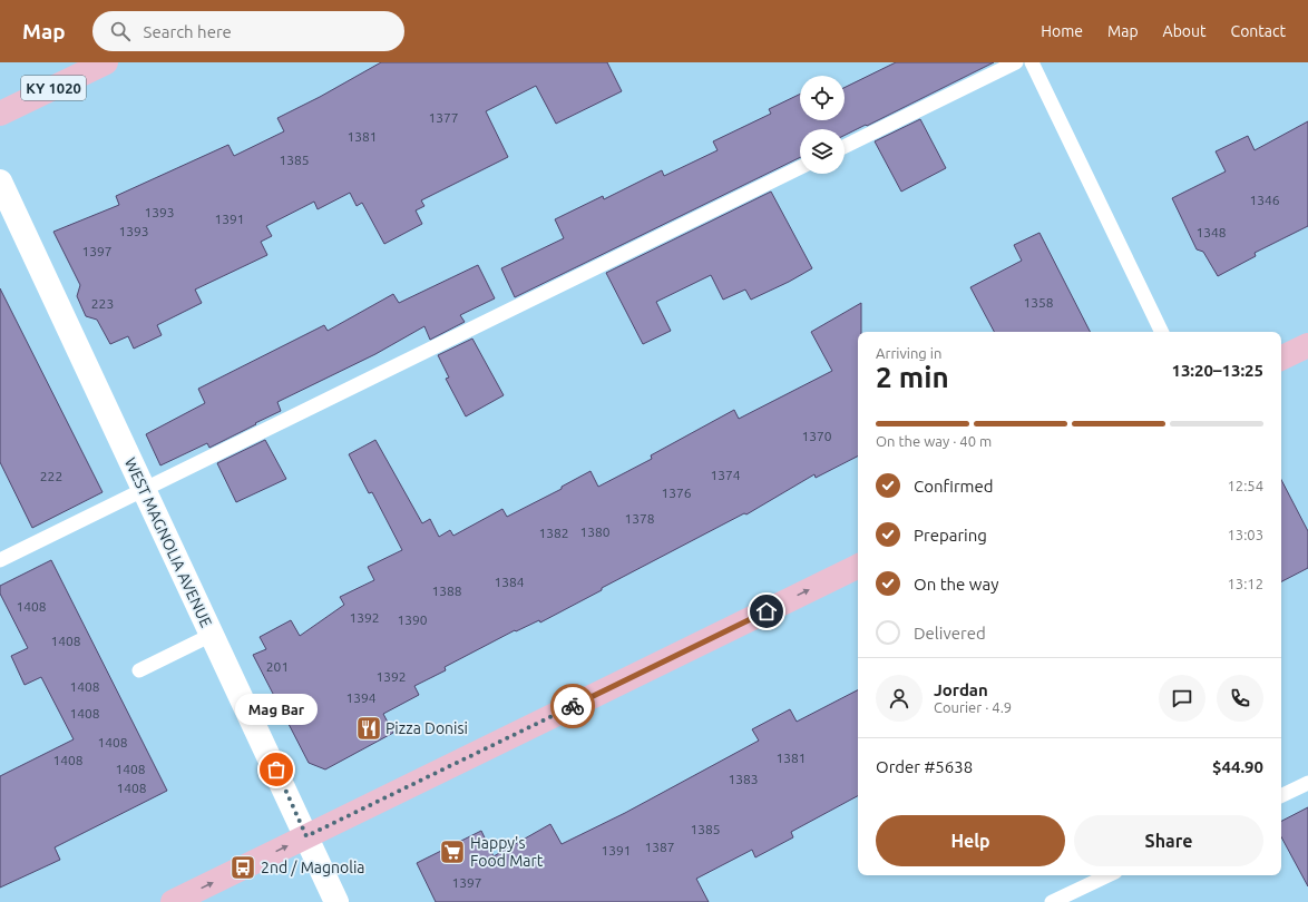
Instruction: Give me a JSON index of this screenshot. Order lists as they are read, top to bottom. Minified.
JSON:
{"streets":{"main road":["KY 1020"],"street":["WEST MAGNOLIA AVENUE"]},"places":{"restaurant":["Pizza Donisi"],"other":["Mag Bar"],"supermarket":["Happy's Food Mart"],"bus stop":["2nd / Magnolia"]},"house_numbers":["1377","1381","1385","1346","1393","1391","1393","1348","1397","1358","223","1370","1374","222","1376","1378","1380","1382","1384","1388","1408","1392","1390","1408","201","1392","1408","1394","1408","1408","1381","1408","1408","1383","1408","1385","1387","1391","1397"],"page":{"header":"Map","search":"Search here","nav":["Home","Map","About","Contact"],"heading":["2 min","Arriving in","13:20–13:25"],"panel":["Jordan","Courier · 4.9","Order #5638","$44.90"],"bar":"On the way · 40 m","list":[["Confirmed","12:54"],["Preparing","13:03"],["On the way","13:12"],"Delivered"],"bubble":"Mag Bar","buttons":["Help","Share"]}}
